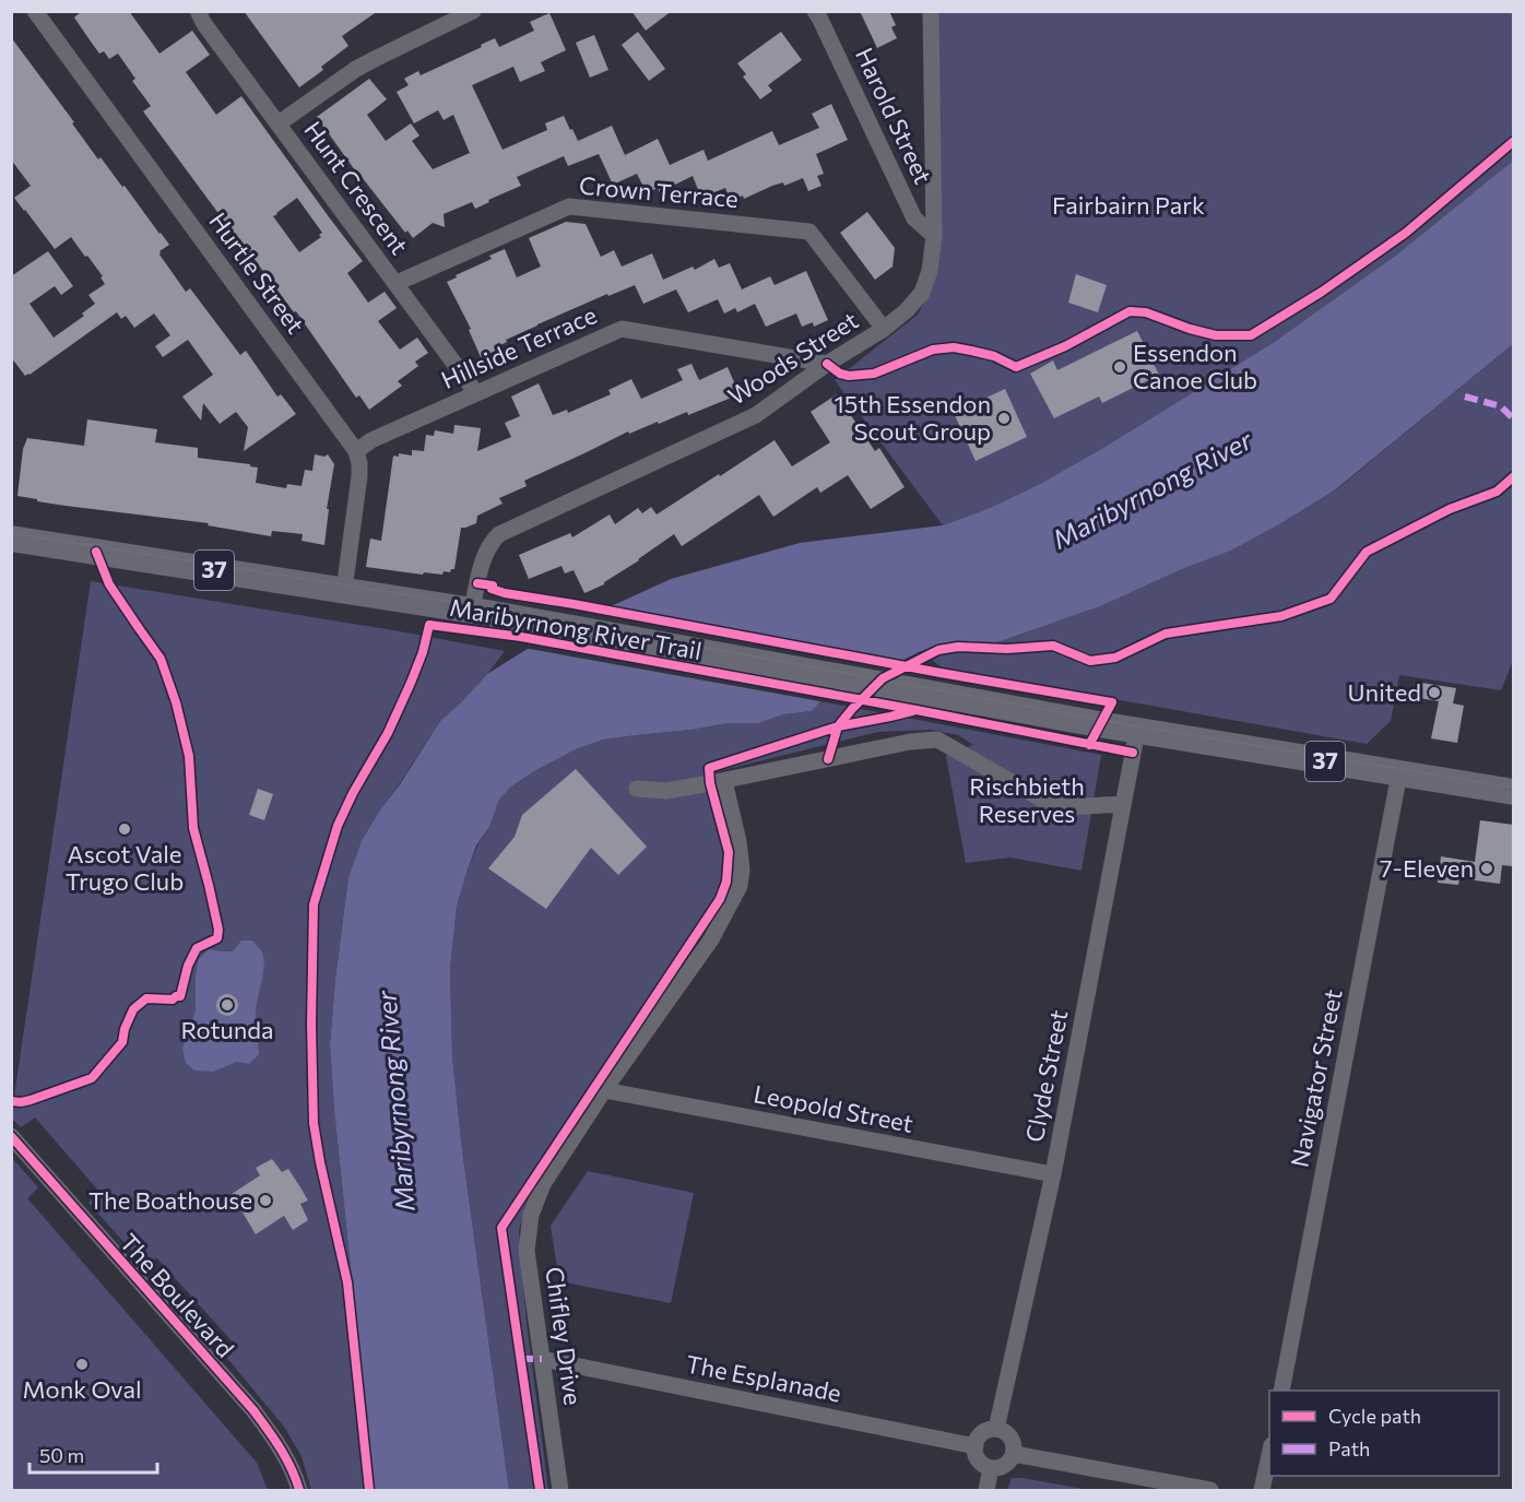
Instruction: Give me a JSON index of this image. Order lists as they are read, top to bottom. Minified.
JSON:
{"streets":{"main road":["37"],"street":["Harold Street","Hunt Crescent","Crown Terrace","Hurtle Street","Hillside Terrace","Woods Street","Clyde Street","Navigator Street","Leopold Street","The Boulevard","Chifley Drive","The Esplanade"],"cycle path":["Maribyrnong River Trail"]},"crossings":[["Harold Street","Woods Street"],["Hunt Crescent","Crown Terrace"],["Hunt Crescent","Hillside Terrace"],["Crown Terrace","Woods Street"],["Hurtle Street","Hillside Terrace"],["Hillside Terrace","Woods Street"],["Woods Street","37"],["37","Clyde Street"],["37","Navigator Street"],["Clyde Street","Leopold Street"],["Clyde Street","The Esplanade"],["Leopold Street","Chifley Drive"],["Chifley Drive","The Esplanade"]],"water":["Maribyrnong River"],"parks":["Fairbairn Park","Rischbieth Reserves"],"places":["Essendon Canoe Club","15th Essendon Scout Group","United","Ascot Vale Trugo Club","7-Eleven","Rotunda","The Boathouse","Monk Oval"],"legend":["Cycle path","Path"],"scale_bar":"50 m"}
